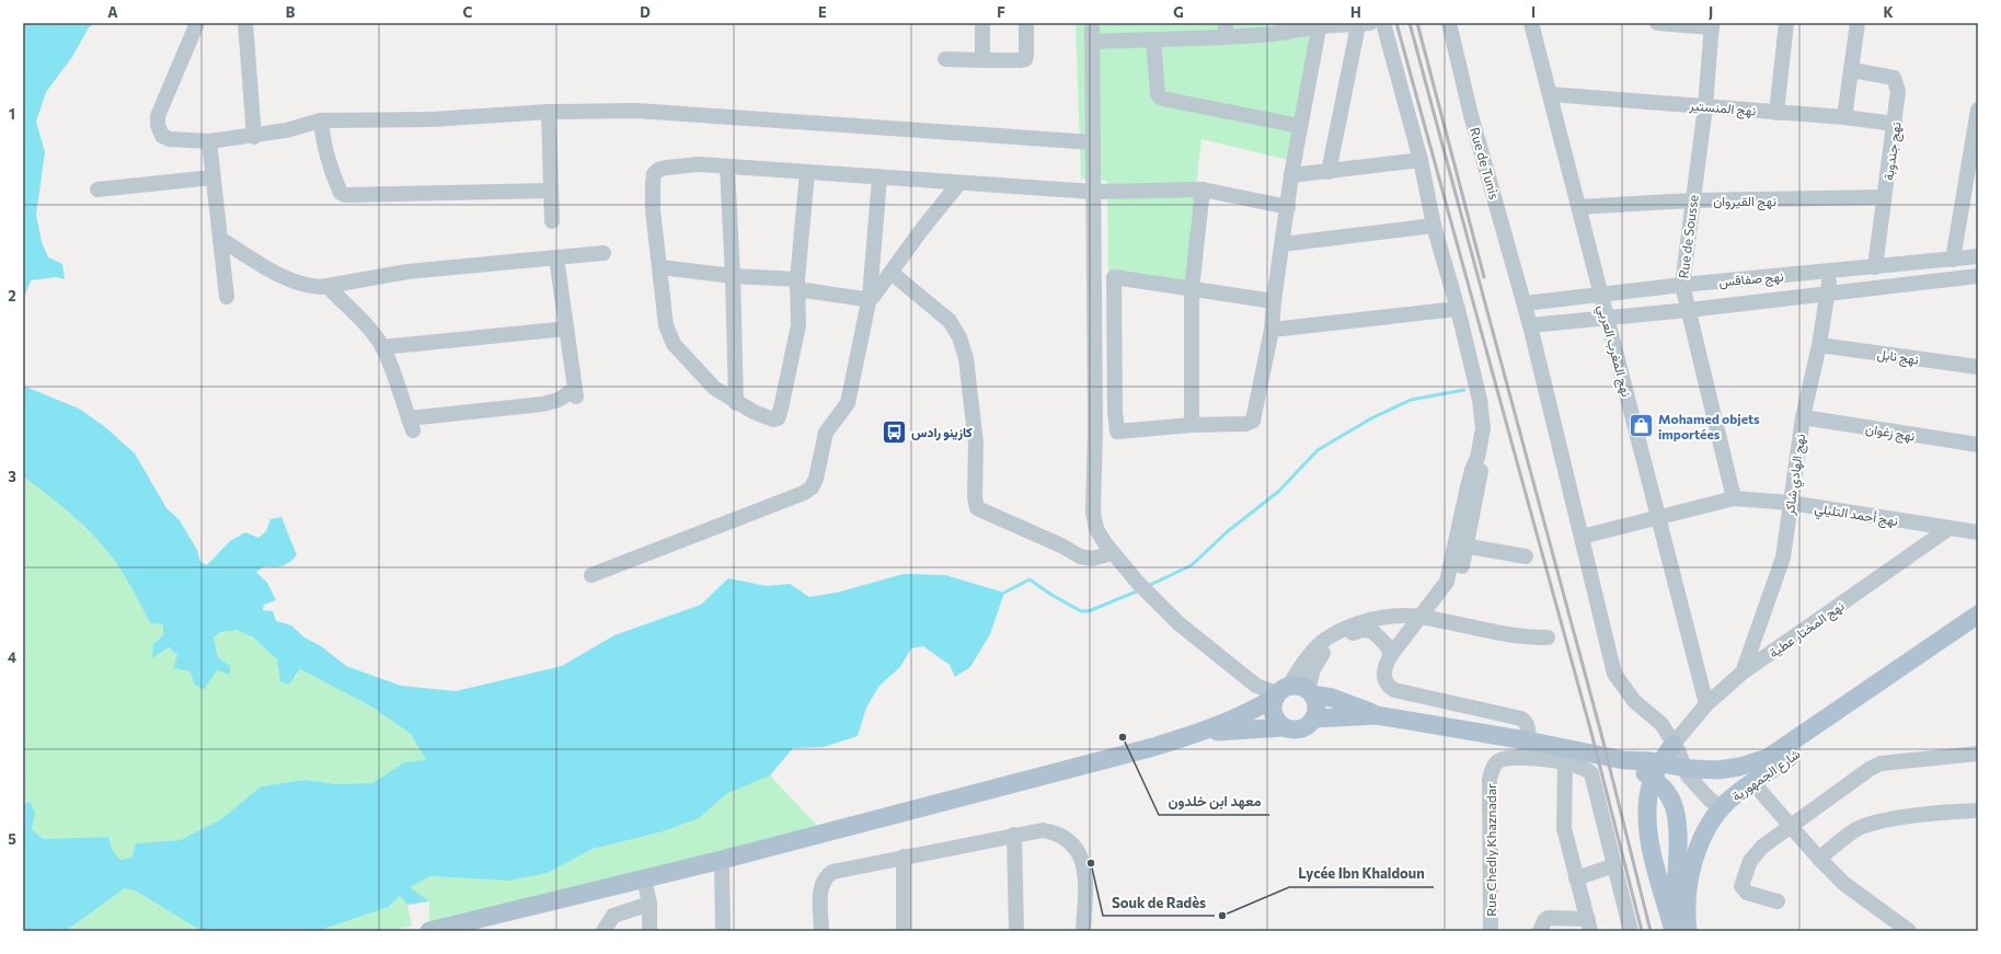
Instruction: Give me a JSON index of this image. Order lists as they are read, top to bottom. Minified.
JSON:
{"streets":{"main road":["شارع الجمهورية"],"street":["نهج المنستير","نهج جندوبة","Rue de Tunis","نهج القيروان","Rue de Sousse","نهج صفاقس","نهج المغرب العربي","نهج نابل","نهج زغوان","نهج الهادي شاكر","نهج أحمد التليلي","نهج المختار عطية","Rue Chedly Khaznadar"]},"crossings":[["نهج المنستير","نهج جندوبة"],["نهج المنستير","Rue de Sousse"],["نهج المنستير","نهج المغرب العربي"],["نهج جندوبة","نهج القيروان"],["نهج جندوبة","نهج صفاقس"],["Rue de Tunis","نهج صفاقس"],["Rue de Tunis","نهج أحمد التليلي"],["Rue de Tunis","نهج المختار عطية"],["Rue de Tunis","شارع الجمهورية"],["نهج القيروان","Rue de Sousse"],["نهج القيروان","نهج المغرب العربي"],["Rue de Sousse","نهج صفاقس"],["Rue de Sousse","نهج أحمد التليلي"],["نهج صفاقس","نهج المغرب العربي"],["نهج صفاقس","نهج الهادي شاكر"],["نهج المغرب العربي","نهج أحمد التليلي"],["نهج المغرب العربي","نهج المختار عطية"],["نهج نابل","نهج الهادي شاكر"],["نهج زغوان","نهج الهادي شاكر"],["نهج الهادي شاكر","نهج أحمد التليلي"],["نهج الهادي شاكر","نهج المختار عطية"],["نهج أحمد التليلي","نهج المختار عطية"]],"places":{"shop":["Mohamed objets importées"],"bus stop":["كازينو رادس"],"other":["معهد ابن خلدون","Souk de Radès","Lycée Ibn Khaldoun"]},"grid":{"columns":["A","B","C","D","E","F","G","H","I","J","K"],"rows":["1","2","3","4","5"]}}
